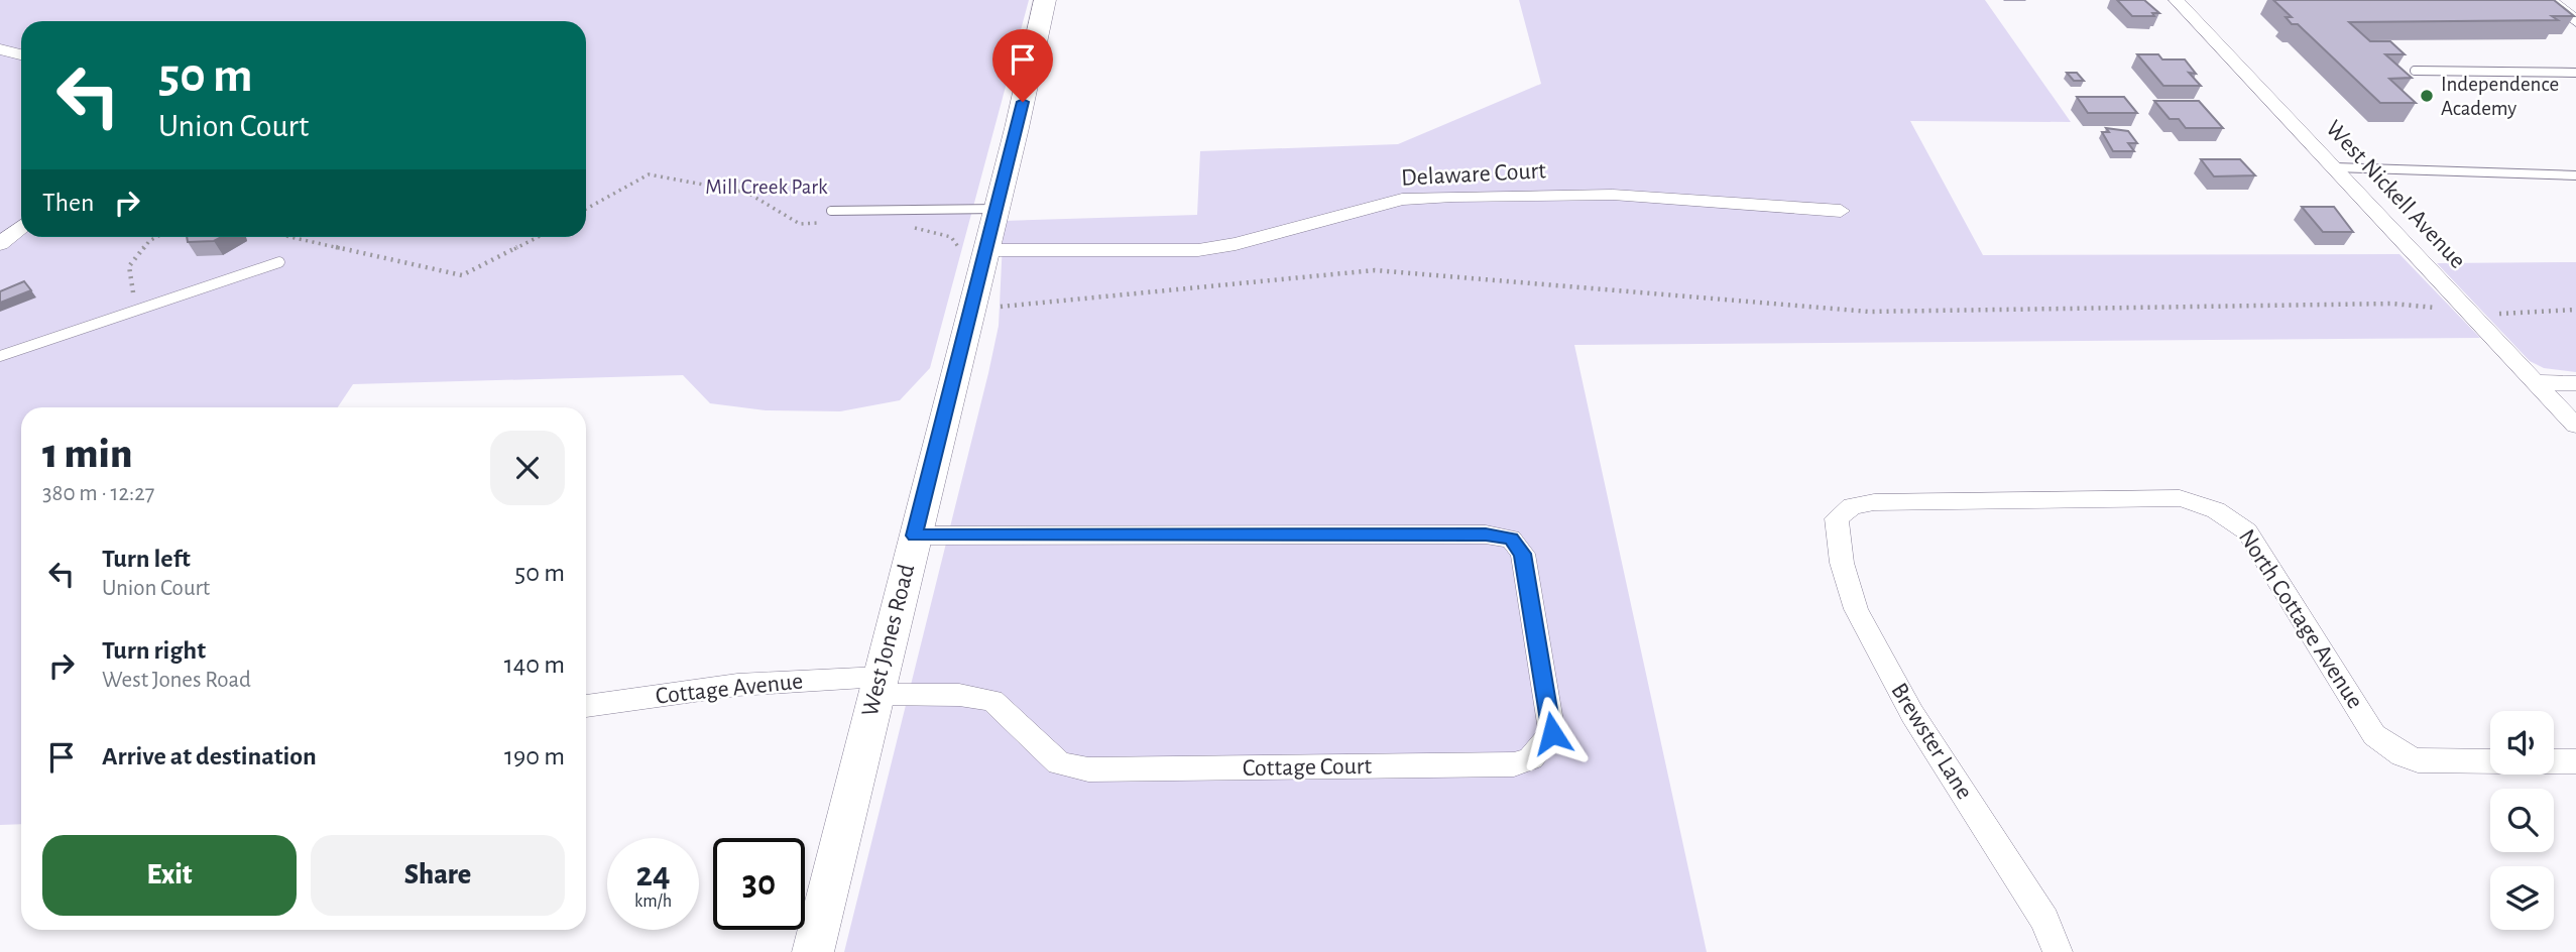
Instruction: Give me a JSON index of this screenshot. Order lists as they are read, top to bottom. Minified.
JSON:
{"streets":{"street":["Delaware Court","West Nickell Avenue","North Cottage Avenue","West Jones Road","Cottage Avenue","Brewster Lane","Cottage Court"]},"crossings":[["Delaware Court","West Jones Road"],["North Cottage Avenue","Brewster Lane"],["West Jones Road","Cottage Avenue"],["West Jones Road","Cottage Court"],["Cottage Avenue","Cottage Court"]],"parks":["Mill Creek Park"],"places":["Independence Academy"],"page":{"turn":["50 m","Union Court"],"then":"Then","heading":["1 min","380 m · 12:27"],"list":[{"name":"Turn left","note":"Union Court","value":"50 m"},{"name":"Turn right","note":"West Jones Road","value":"140 m"},{"name":"Arrive at destination","value":"190 m"}],"buttons":["Exit","Share"],"speed":"24 km/h","limit":"30"}}
